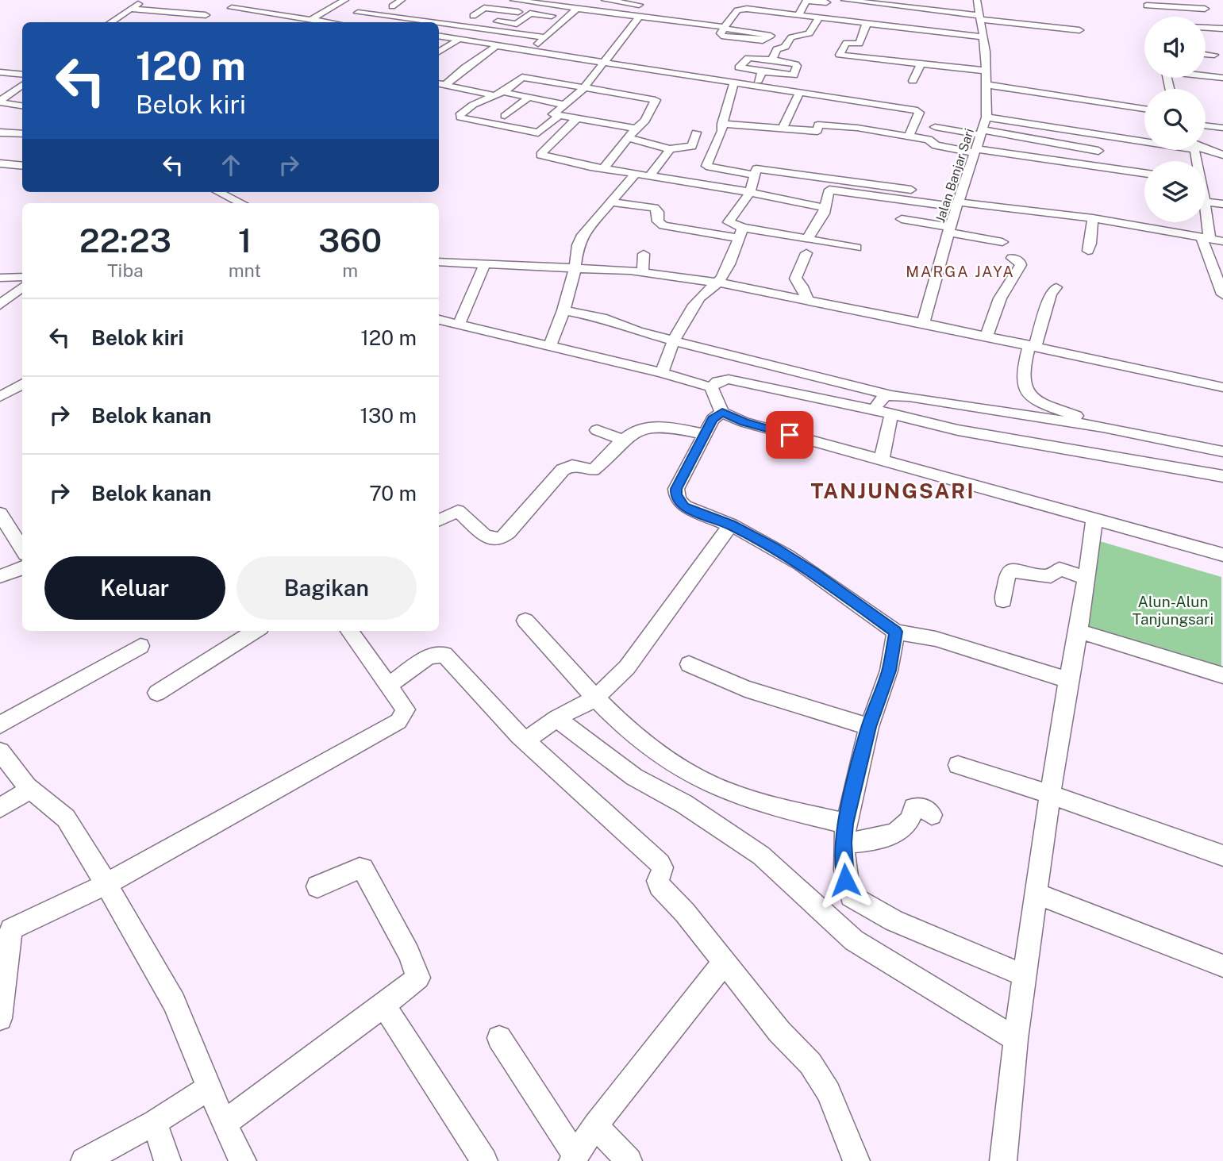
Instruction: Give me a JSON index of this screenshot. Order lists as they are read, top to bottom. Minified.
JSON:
{"streets":{"street":["Jalan Banjar Sari"]},"districts":["MARGA JAYA","TANJUNGSARI"],"parks":["Alun-Alun Tanjungsari"],"page":{"turn":["120 m","Belok kiri"],"eta":["22:23","Tiba","1","mnt","360","m"],"list":[{"name":"Belok kiri","value":"120 m"},{"name":"Belok kanan","value":"130 m"},{"name":"Belok kanan","value":"70 m"}],"buttons":["Keluar","Bagikan"]}}
